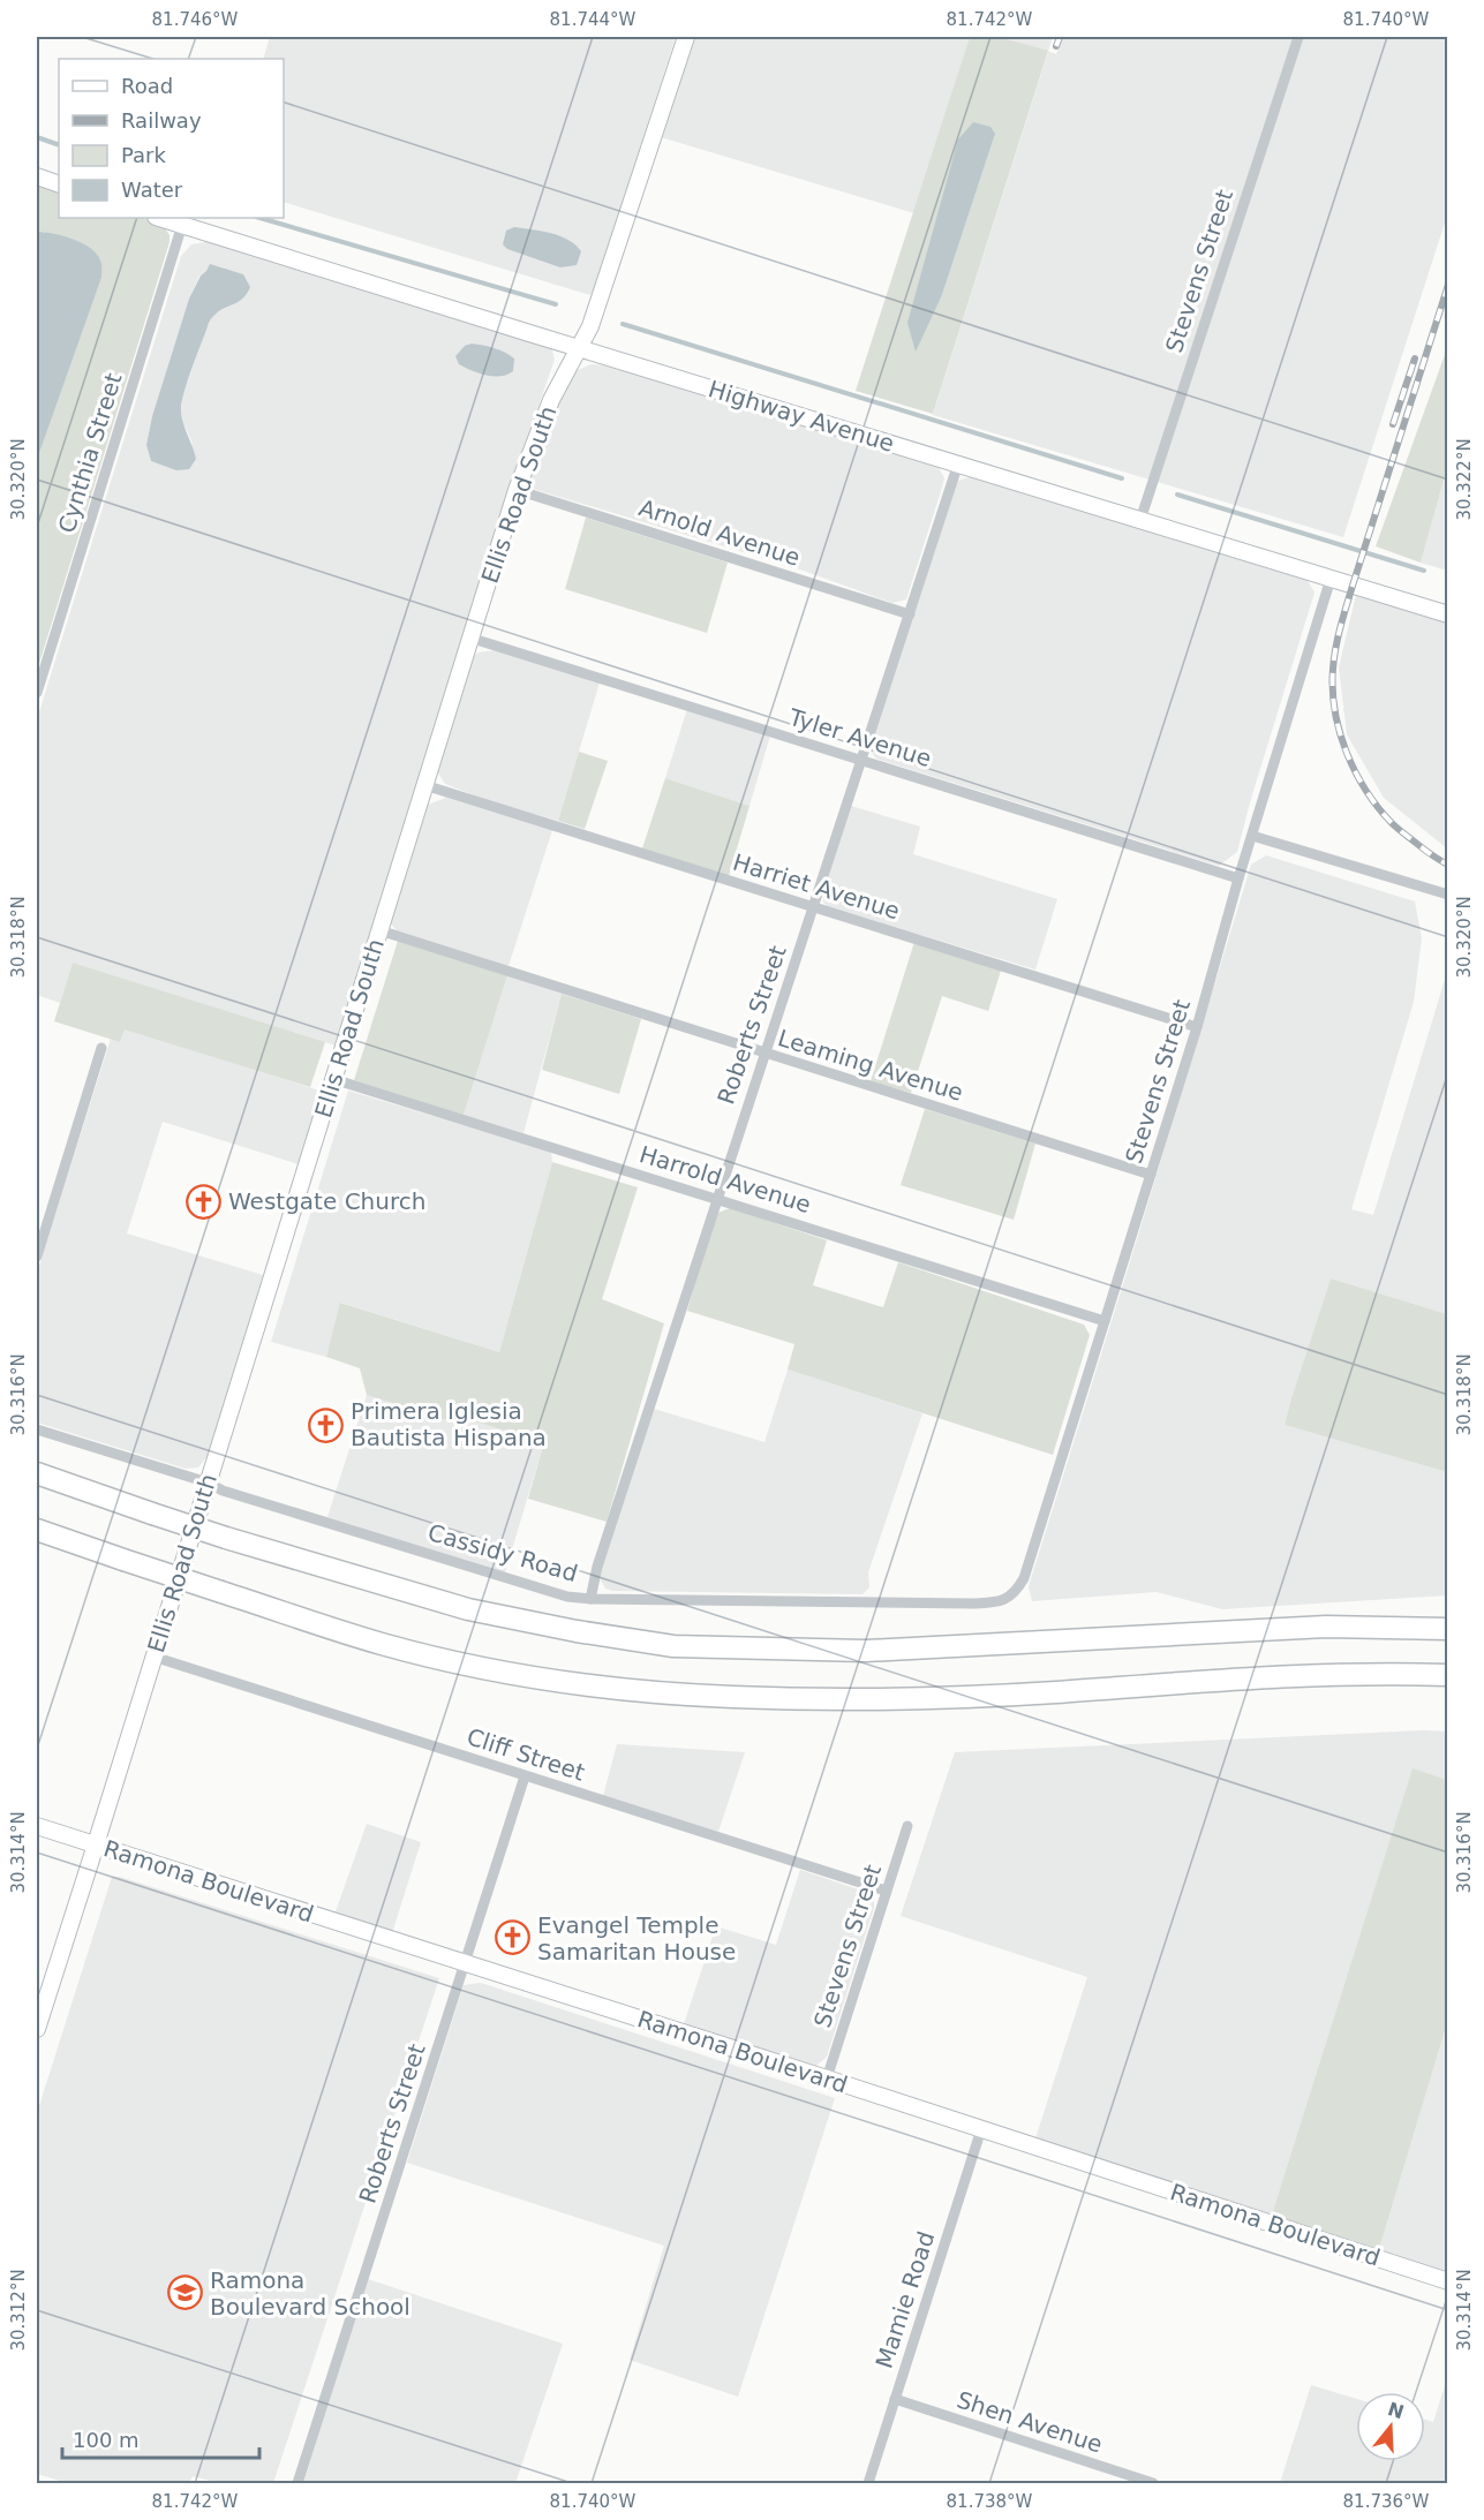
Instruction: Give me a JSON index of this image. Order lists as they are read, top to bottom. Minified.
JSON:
{"streets":{"street":["Stevens Street","Highway Avenue","Cynthia Street","Ellis Road South","Arnold Avenue","Tyler Avenue","Harriet Avenue","Roberts Street","Leaming Avenue","Harrold Avenue","Cassidy Road","Cliff Street","Ramona Boulevard","Mamie Road","Shen Avenue"]},"crossings":[["Stevens Street","Highway Avenue"],["Stevens Street","Tyler Avenue"],["Stevens Street","Harriet Avenue"],["Stevens Street","Leaming Avenue"],["Stevens Street","Harrold Avenue"],["Stevens Street","Cassidy Road"],["Stevens Street","Cliff Street"],["Stevens Street","Ramona Boulevard"],["Highway Avenue","Cynthia Street"],["Highway Avenue","Ellis Road South"],["Highway Avenue","Roberts Street"],["Ellis Road South","Arnold Avenue"],["Ellis Road South","Tyler Avenue"],["Ellis Road South","Harriet Avenue"],["Ellis Road South","Leaming Avenue"],["Ellis Road South","Harrold Avenue"],["Ellis Road South","Cassidy Road"],["Ellis Road South","Cliff Street"],["Ellis Road South","Ramona Boulevard"],["Arnold Avenue","Roberts Street"],["Tyler Avenue","Roberts Street"],["Harriet Avenue","Roberts Street"],["Roberts Street","Leaming Avenue"],["Roberts Street","Harrold Avenue"],["Roberts Street","Cassidy Road"],["Roberts Street","Cliff Street"],["Roberts Street","Ramona Boulevard"],["Ramona Boulevard","Mamie Road"],["Mamie Road","Shen Avenue"]],"places":{"church":["Westgate Church","Primera Iglesia Bautista Hispana","Evangel Temple Samaritan House"],"school or university":["Ramona Boulevard School"]},"legend":["Road","Railway","Park","Water"],"scale_bar":"100 m","north":"top","coordinates":["81.746°W","81.744°W","81.742°W","81.740°W","30.322°N","30.320°N","30.318°N","30.316°N","30.314°N","30.312°N","81.738°W","81.736°W"]}
